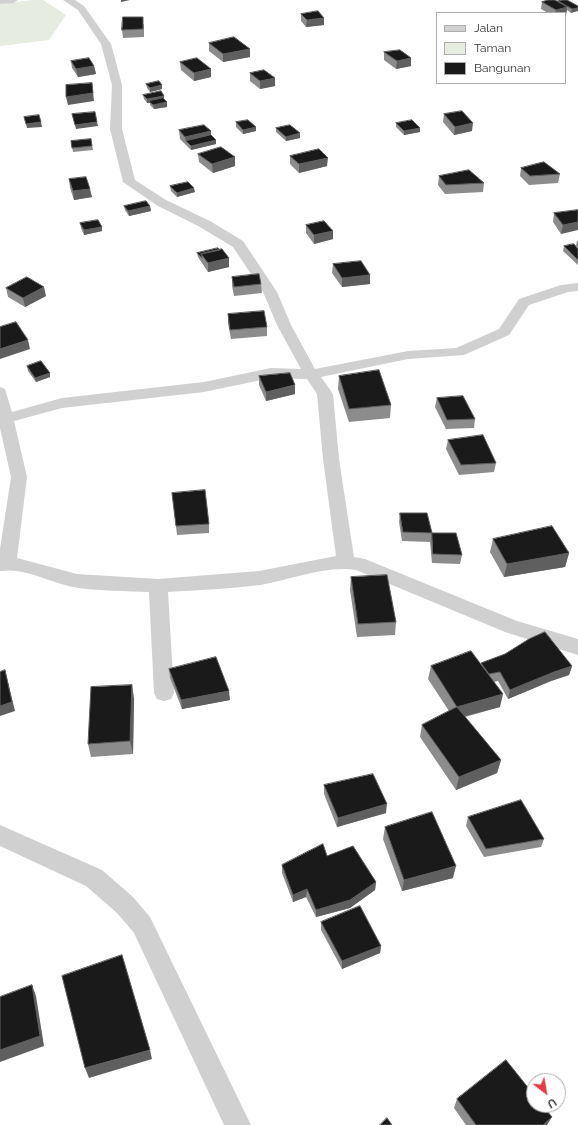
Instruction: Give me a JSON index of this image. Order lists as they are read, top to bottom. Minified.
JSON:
{"legend":["Jalan","Taman","Bangunan"],"north":"bottom right"}
